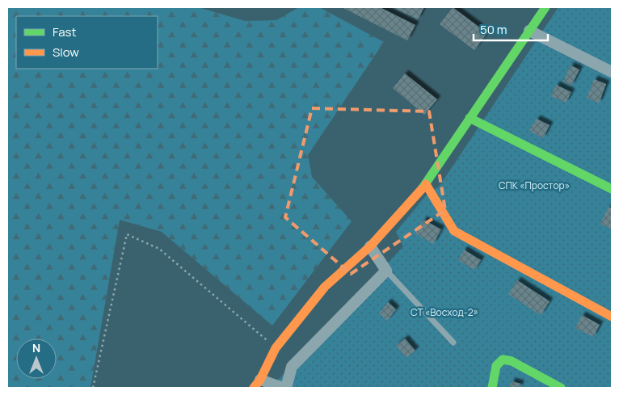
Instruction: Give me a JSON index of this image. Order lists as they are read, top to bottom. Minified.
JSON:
{"parks":["СПК «Простор»","СТ «Восход-2»"],"legend":["Fast","Slow"],"scale_bar":"50 m","north":"top"}
